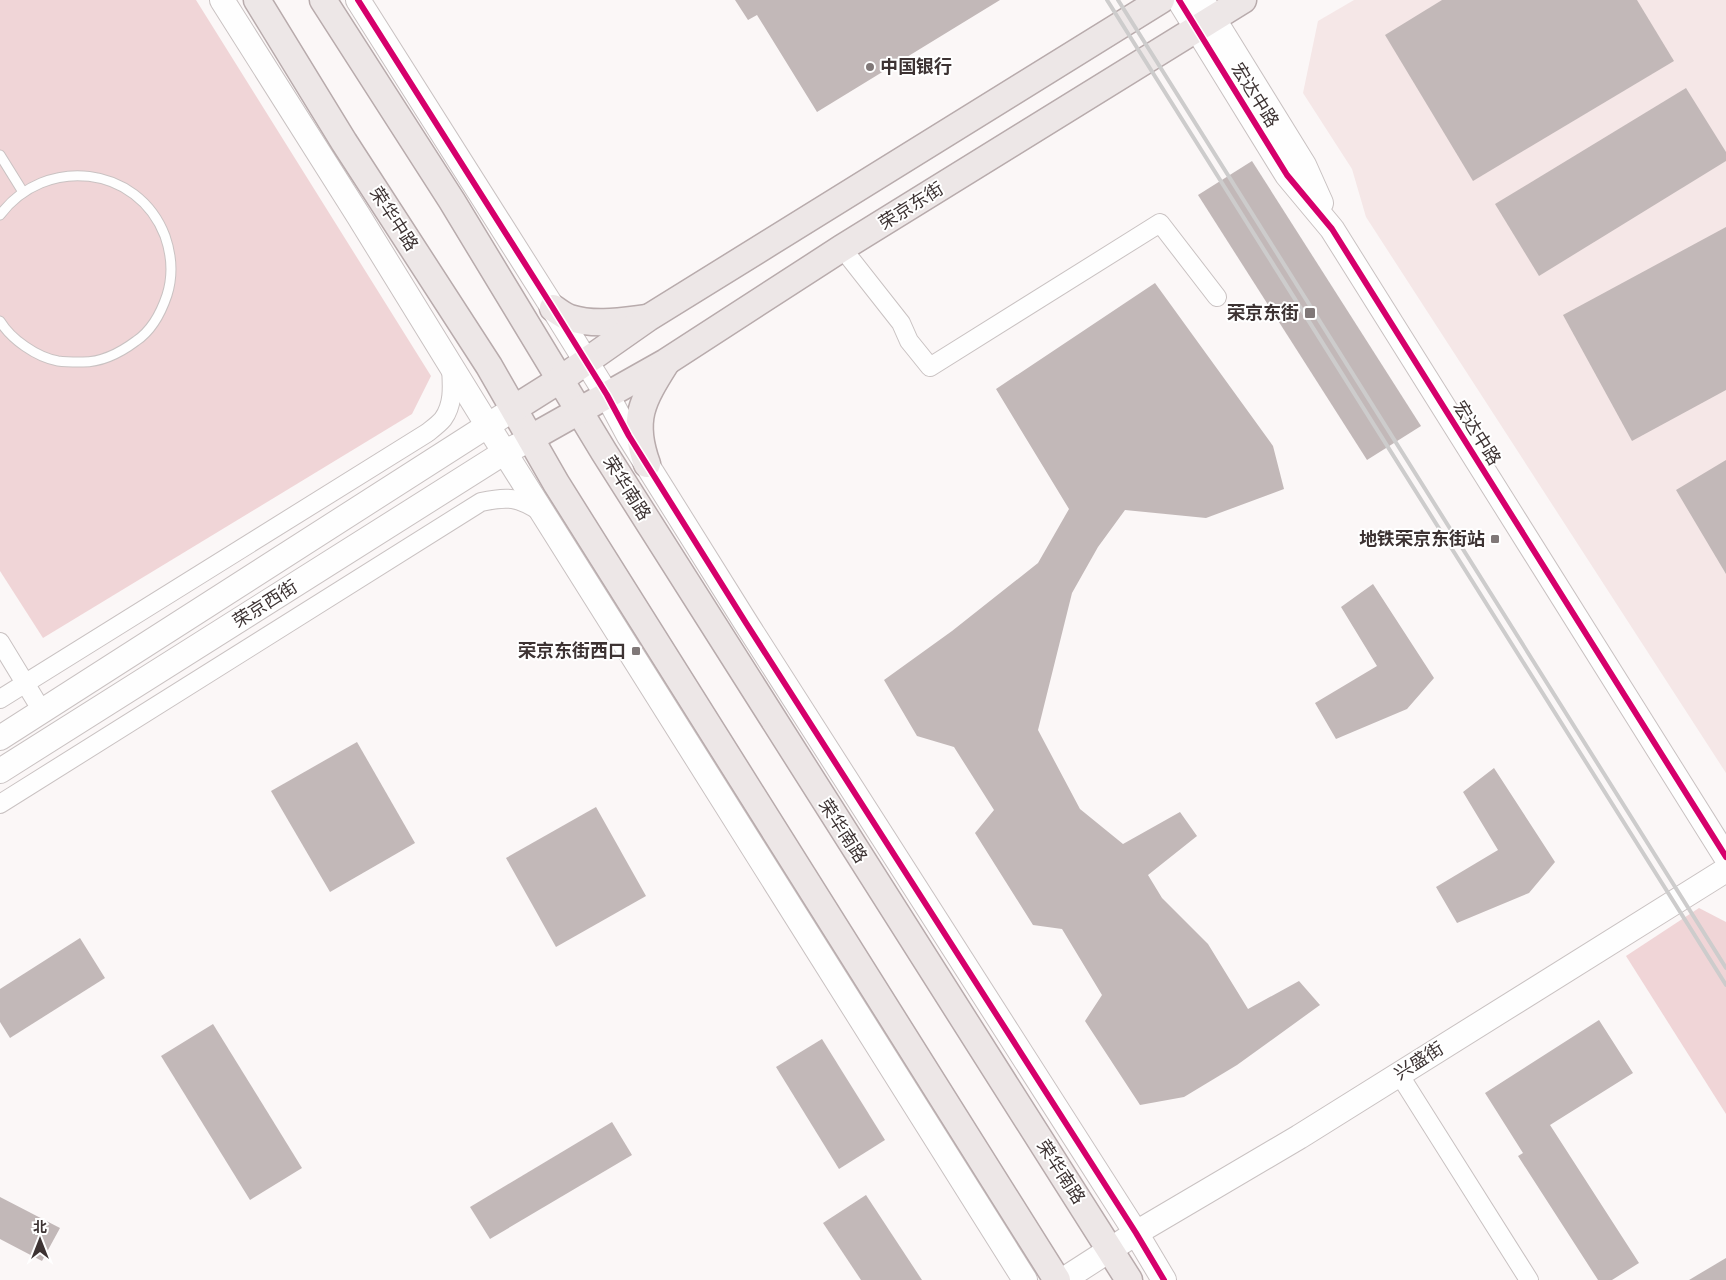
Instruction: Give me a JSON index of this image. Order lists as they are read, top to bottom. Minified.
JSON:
{"streets":{"main road":["荣京东街","荣华中路","荣华南路"],"street":["宏达中路","荣京西街","兴盛街"]},"crossings":[["宏达中路","荣京东街"],["荣京东街","荣华中路"],["荣京东街","荣华南路"],["荣京东街","荣京西街"],["荣华中路","荣京西街"],["荣华南路","兴盛街"]],"places":{"other":["中国银行"],"transit":["荣京东街","地铁荣京东街站","荣京东街西口"]},"north":"top"}
